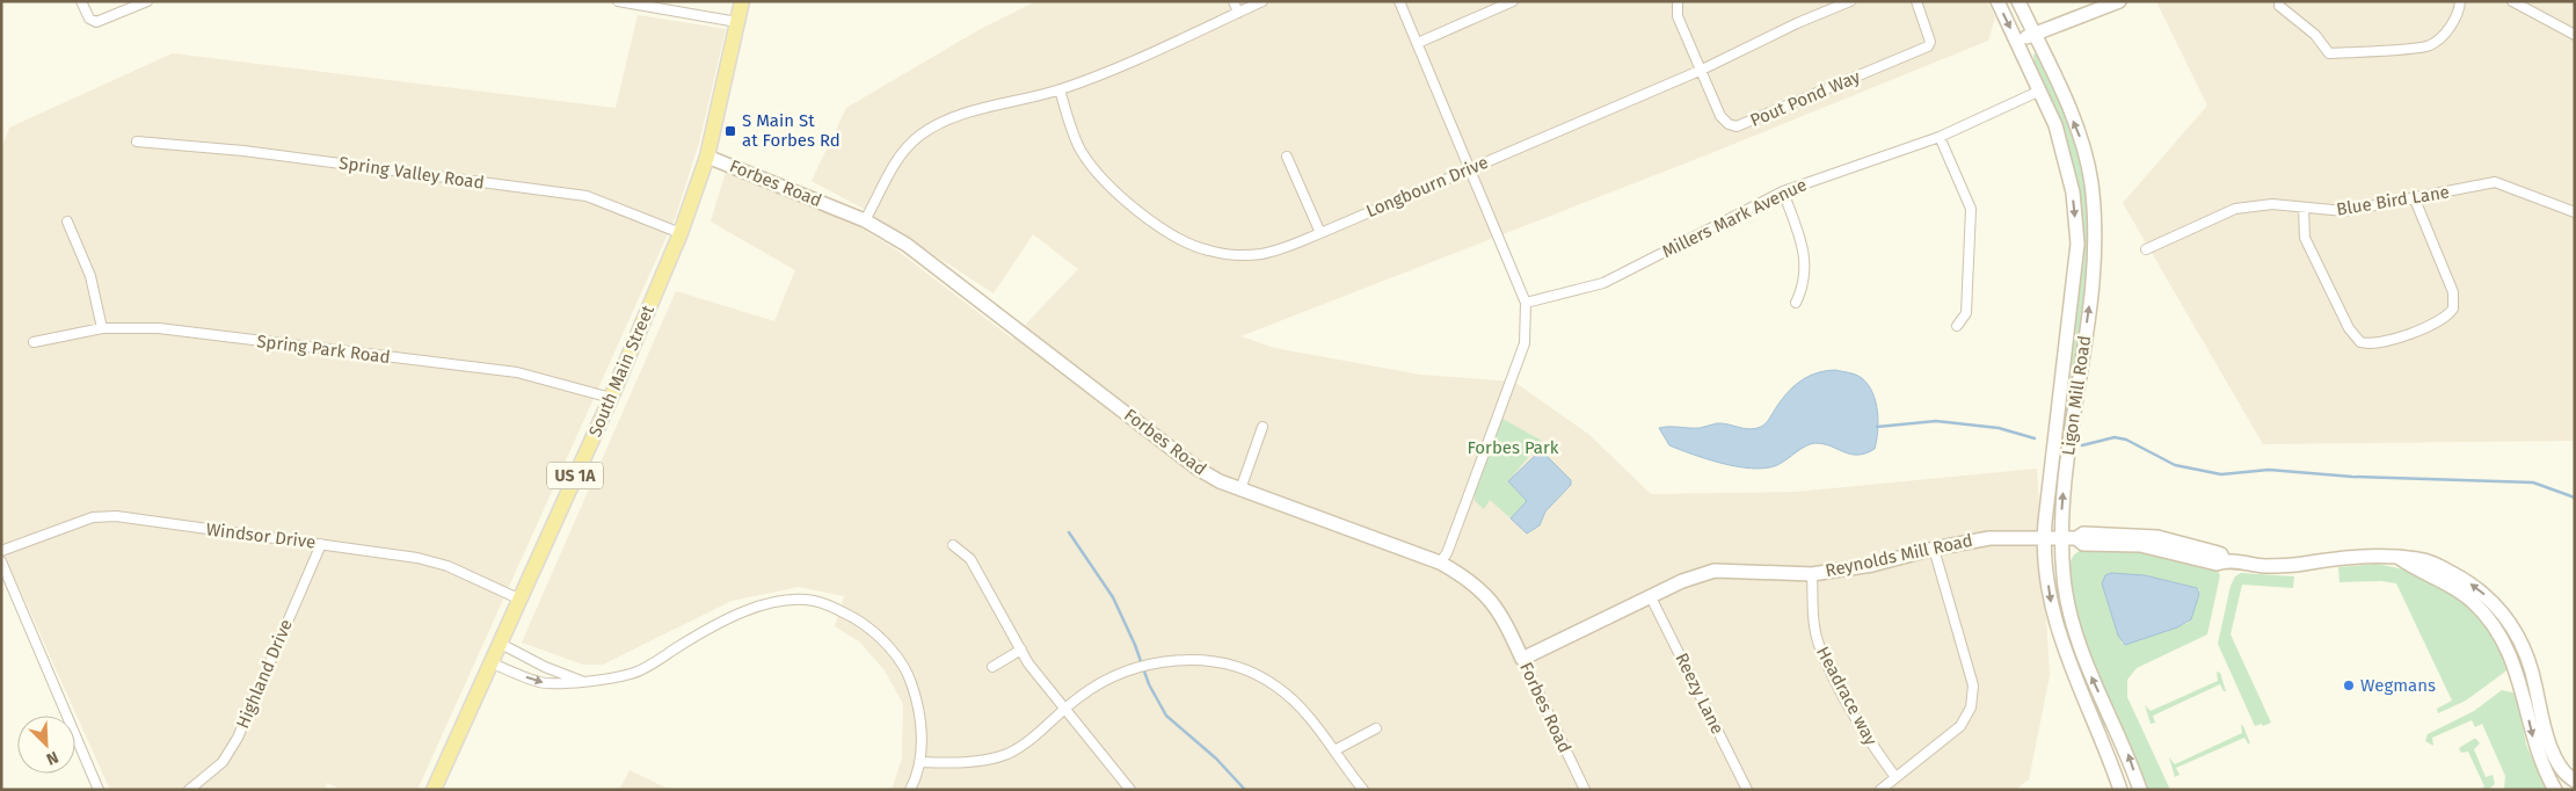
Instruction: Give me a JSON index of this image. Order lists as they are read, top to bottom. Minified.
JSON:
{"streets":{"main road":["South Main Street","US 1A"],"street":["Pout Pond Way","Spring Valley Road","Forbes Road","Longbourn Drive","Blue Bird Lane","Millers Mark Avenue","Spring Park Road","Ligon Mill Road","Windsor Drive","Reynolds Mill Road","Highland Drive","Reezy Lane","Headrace way"]},"crossings":[["Pout Pond Way","Longbourn Drive"],["Spring Valley Road","South Main Street"],["Forbes Road","South Main Street"],["Forbes Road","Reynolds Mill Road"],["Millers Mark Avenue","Ligon Mill Road"],["Spring Park Road","South Main Street"],["South Main Street","Windsor Drive"],["Ligon Mill Road","Reynolds Mill Road"],["Windsor Drive","Highland Drive"],["Reynolds Mill Road","Reezy Lane"],["Reynolds Mill Road","Headrace way"]],"parks":["Forbes Park"],"places":{"transit":["S Main St at Forbes Rd"],"other":["Wegmans"]},"north":"bottom right"}
